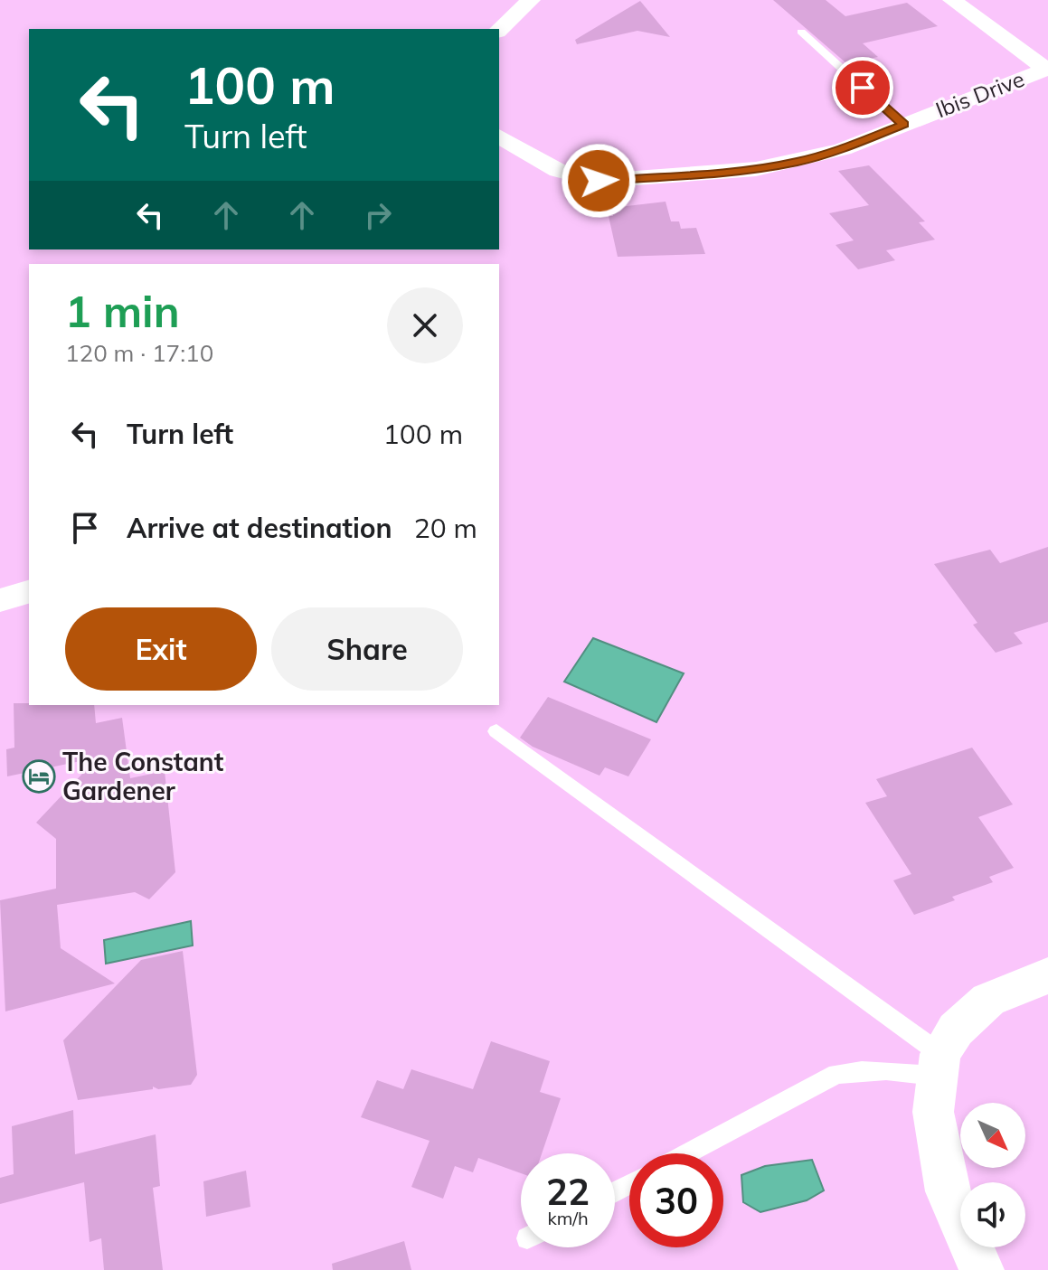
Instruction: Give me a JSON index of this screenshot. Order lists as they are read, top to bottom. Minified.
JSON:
{"streets":{"street":["Ibis Drive"]},"places":{"hotel":["The Constant Gardener"]},"north":"bottom right","page":{"turn":["100 m","Turn left"],"heading":["1 min","120 m · 17:10"],"list":[{"name":"Turn left","value":"100 m"},{"name":"Arrive at destination","value":"20 m"}],"buttons":["Exit","Share"],"speed":"22 km/h","limit":"30"}}
